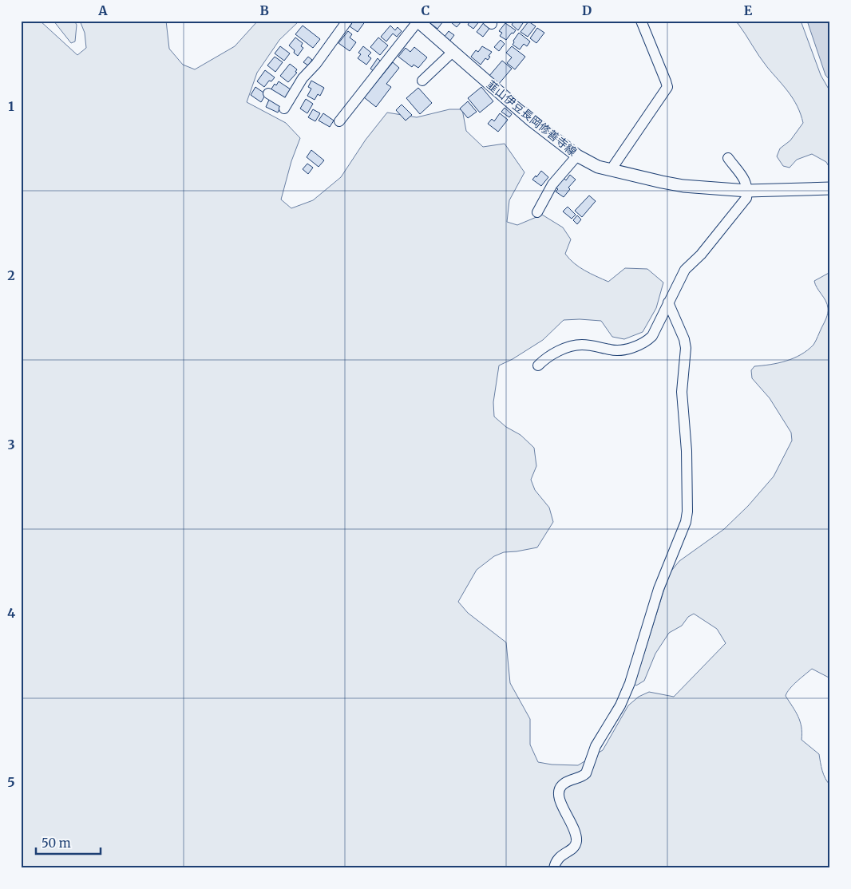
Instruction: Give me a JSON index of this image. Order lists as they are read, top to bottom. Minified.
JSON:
{"streets":{"main road":["韮山伊豆長岡修善寺線"]},"scale_bar":"50 m","grid":{"columns":["A","B","C","D","E"],"rows":["1","2","3","4","5"]}}
